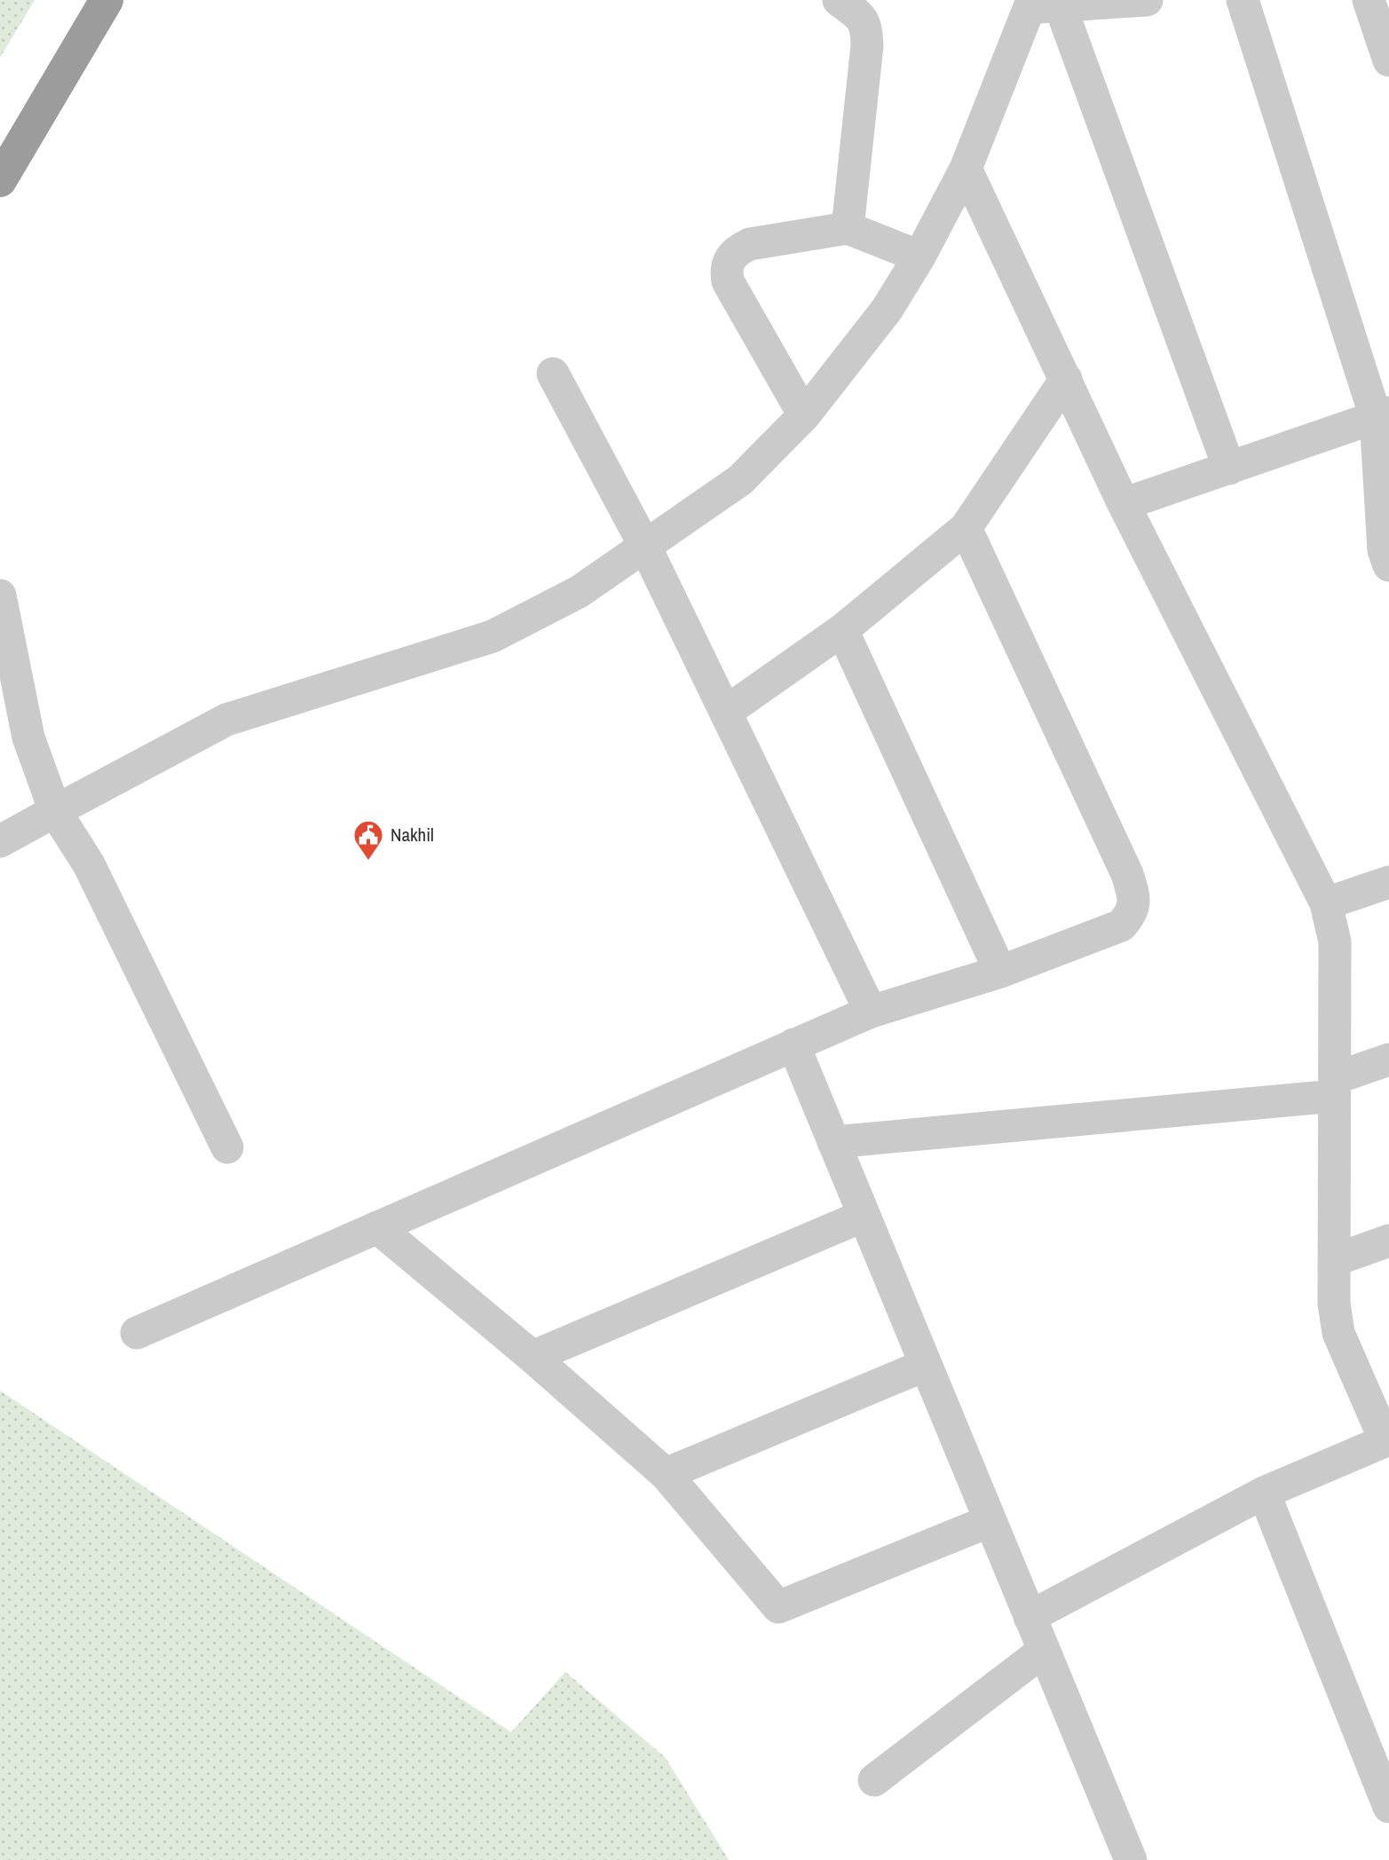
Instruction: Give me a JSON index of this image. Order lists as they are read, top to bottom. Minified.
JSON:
{"places":{"public building":["Nakhil"]}}
